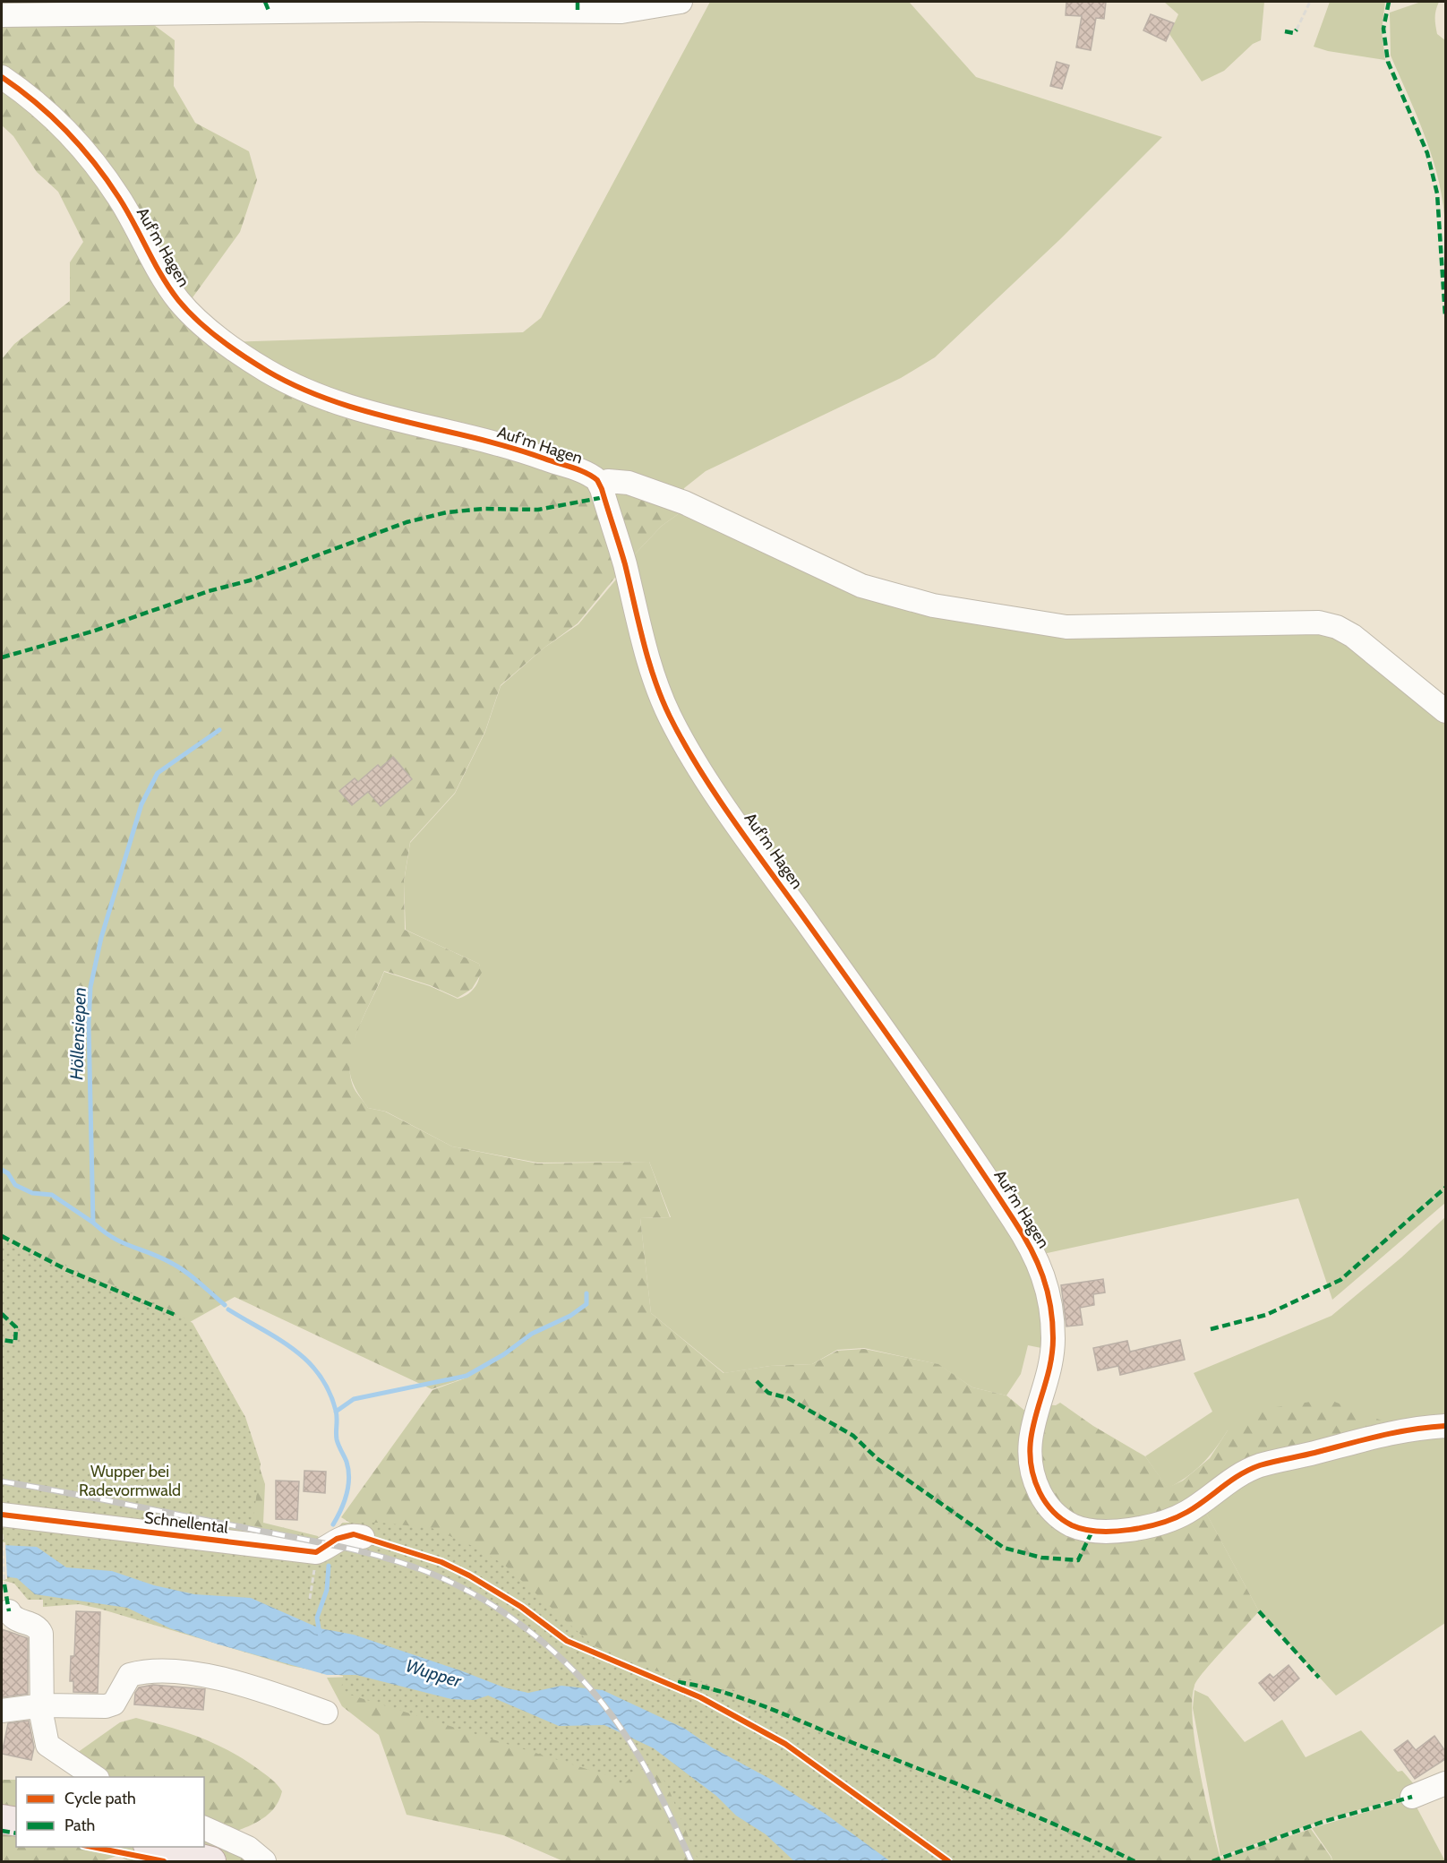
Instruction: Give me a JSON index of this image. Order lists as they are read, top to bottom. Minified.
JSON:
{"streets":{"street":["Auf'm Hagen","Schnellental"]},"water":["Höllensiepen","Wupper"],"parks":["Wupper bei Radevormwald"],"legend":["Cycle path","Path"]}
